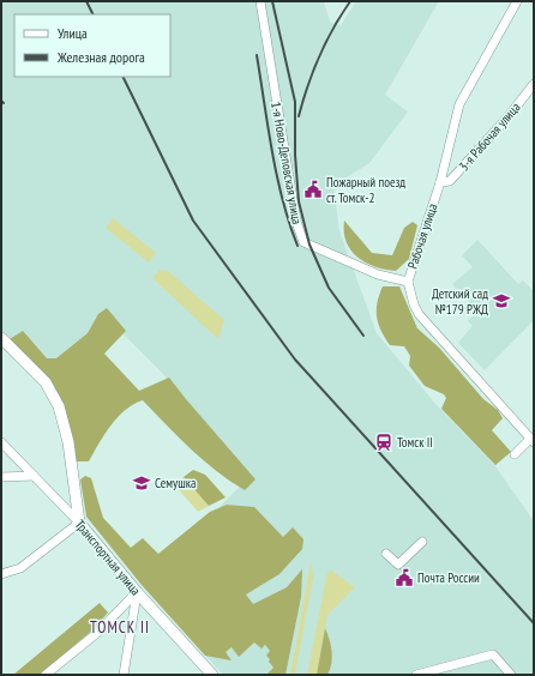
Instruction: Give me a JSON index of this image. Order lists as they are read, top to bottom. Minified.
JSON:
{"streets":{"main road":["Транспортная улица"],"street":["3-я Рабочая улица","1-я Ново-Деповская улица","Рабочая улица"]},"crossings":[["3-я Рабочая улица","Рабочая улица"],["1-я Ново-Деповская улица","Рабочая улица"]],"districts":["ТОМСК II"],"places":{"public building":["Пожарный поезд ст. Томск-2","Почта России"],"school or university":["Детский сад №179 РЖД","Семушка"],"station":["Томск II"]},"legend":["Улица","Железная дорога"]}
